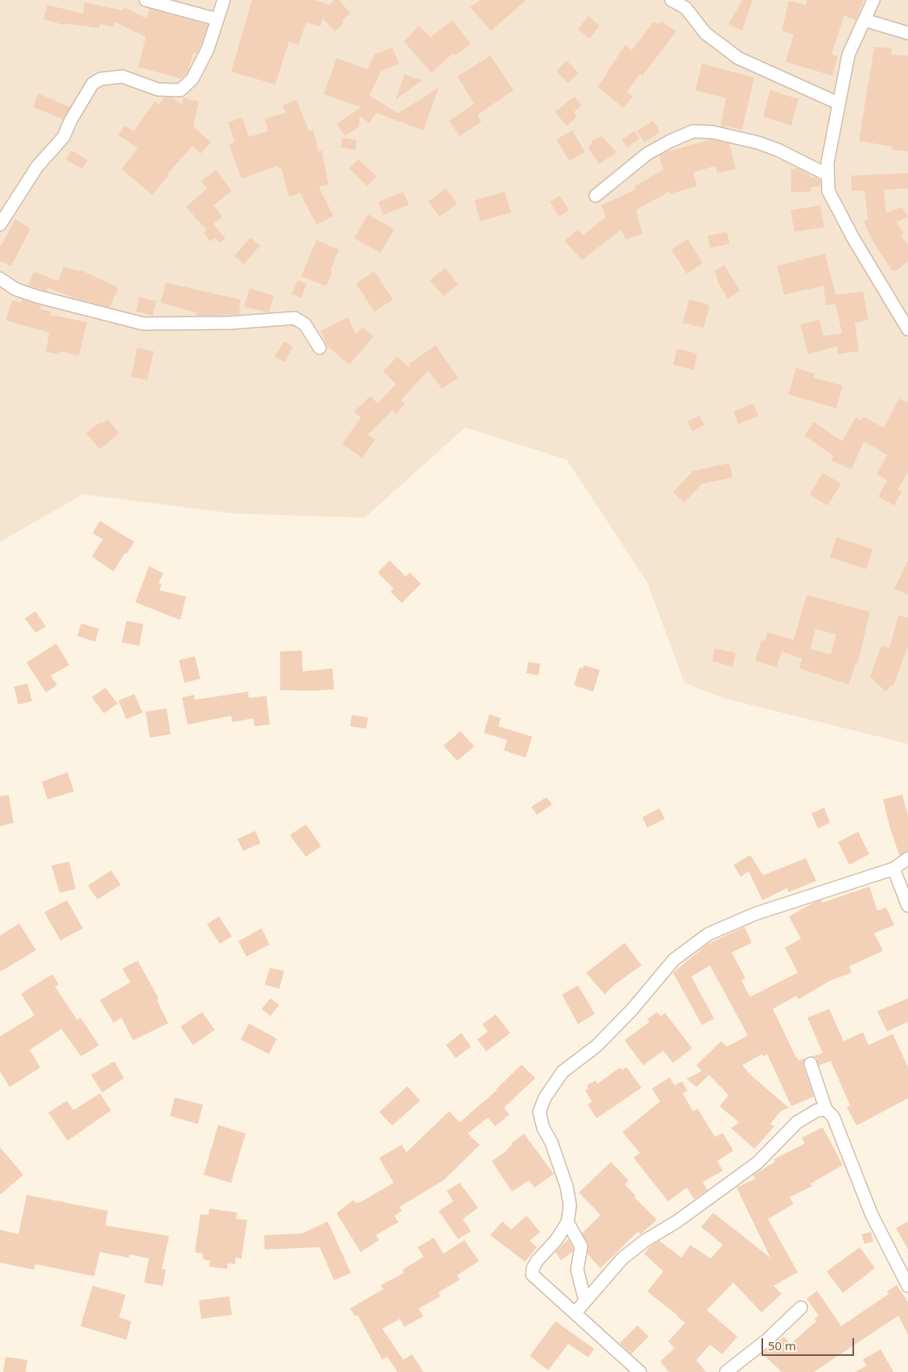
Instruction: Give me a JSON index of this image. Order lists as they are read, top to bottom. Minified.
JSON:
{"scale_bar":"50 m"}
